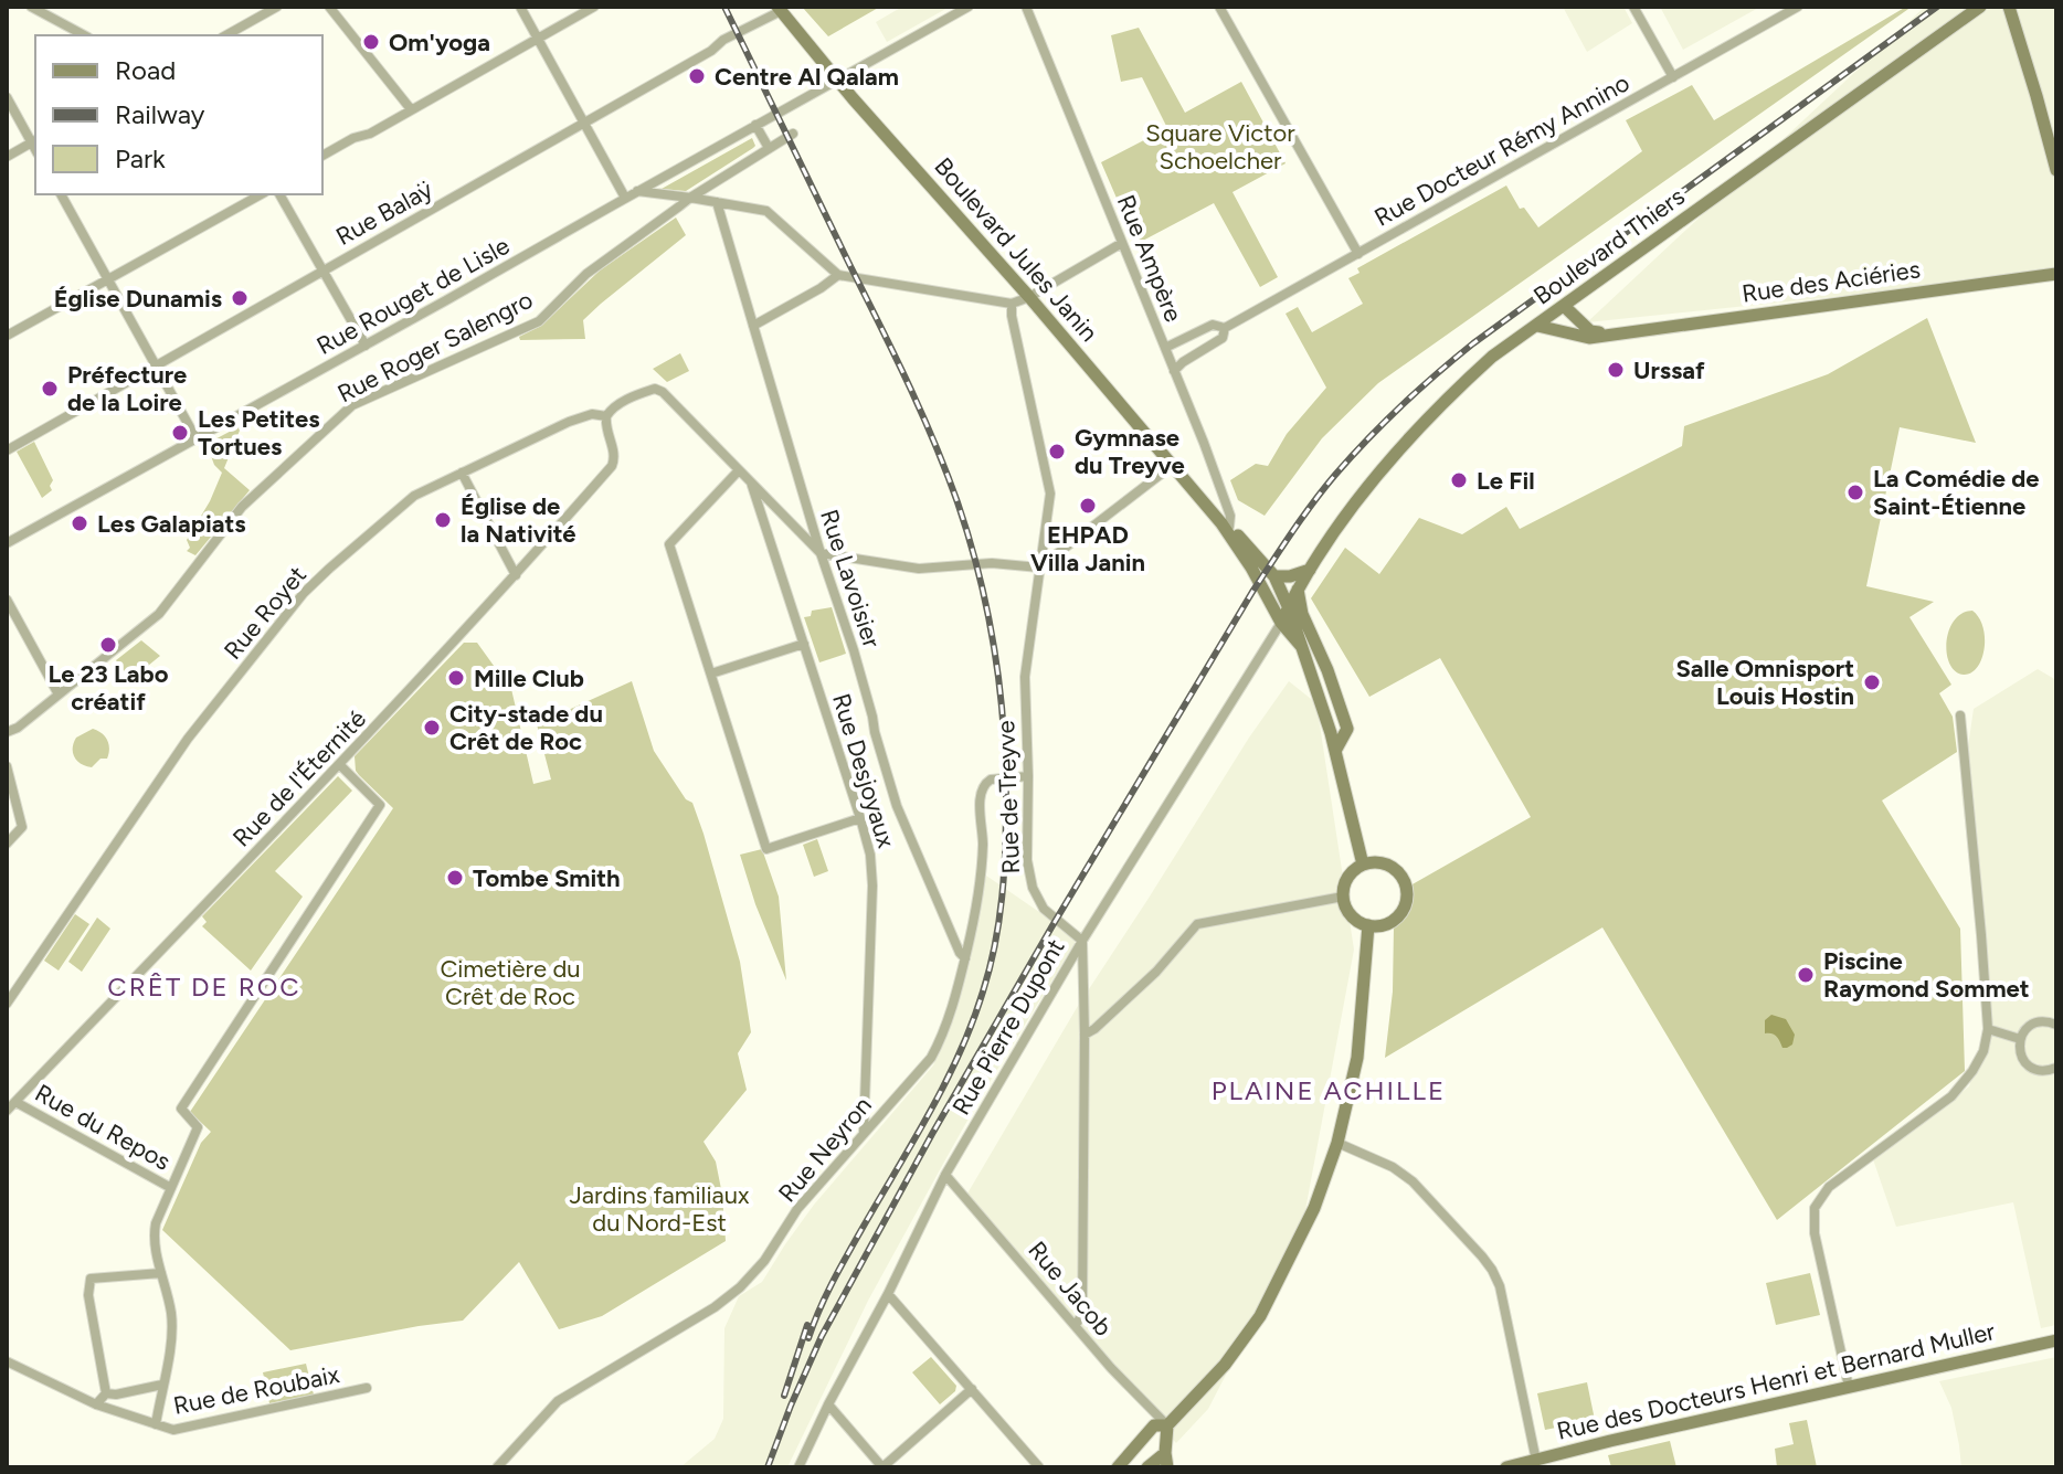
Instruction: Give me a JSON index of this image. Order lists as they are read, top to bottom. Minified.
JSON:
{"streets":{"main road":["Boulevard Thiers","Boulevard Jules Janin","Rue des Aciéries","Rue des Docteurs Henri et Bernard Muller"],"street":["Rue Docteur Rémy Annino","Rue Balaÿ","Rue Ampère","Rue Rouget de Lisle","Rue Roger Salengro","Rue Lavoisier","Rue Royet","Rue Desjoyaux","Rue de l'Éternité","Rue de Treyve","Rue Pierre Dupont","Rue du Repos","Rue Neyron","Rue Jacob","Rue de Roubaix"]},"crossings":[["Rue Docteur Rémy Annino","Rue Ampère"],["Rue Balaÿ","Boulevard Jules Janin"],["Boulevard Thiers","Boulevard Jules Janin"],["Boulevard Thiers","Rue des Aciéries"],["Boulevard Thiers","Rue Pierre Dupont"],["Boulevard Jules Janin","Rue Ampère"],["Boulevard Jules Janin","Rue Rouget de Lisle"],["Boulevard Jules Janin","Rue Pierre Dupont"],["Rue Lavoisier","Rue Neyron"],["Rue Royet","Rue de l'Éternité"],["Rue Desjoyaux","Rue Neyron"],["Rue de l'Éternité","Rue du Repos"],["Rue de Treyve","Rue Pierre Dupont"],["Rue de Treyve","Rue Neyron"],["Rue Pierre Dupont","Rue Jacob"]],"districts":["CRÊT DE ROC","PLAINE ACHILLE"],"parks":["Square Victor Schoelcher","Cimetière du Crêt de Roc","Jardins familiaux du Nord-Est"],"places":["Om'yoga","Centre Al Qalam","Église Dunamis","Urssaf","Préfecture de la Loire","Les Petites Tortues","Gymnase du Treyve","Le Fil","La Comédie de Saint-Étienne","EHPAD Villa Janin","Église de la Nativité","Les Galapiats","Le 23 Labo créatif","Mille Club","Salle Omnisport Louis Hostin","City-stade du Crêt de Roc","Tombe Smith","Piscine Raymond Sommet"],"legend":["Road","Railway","Park"]}
